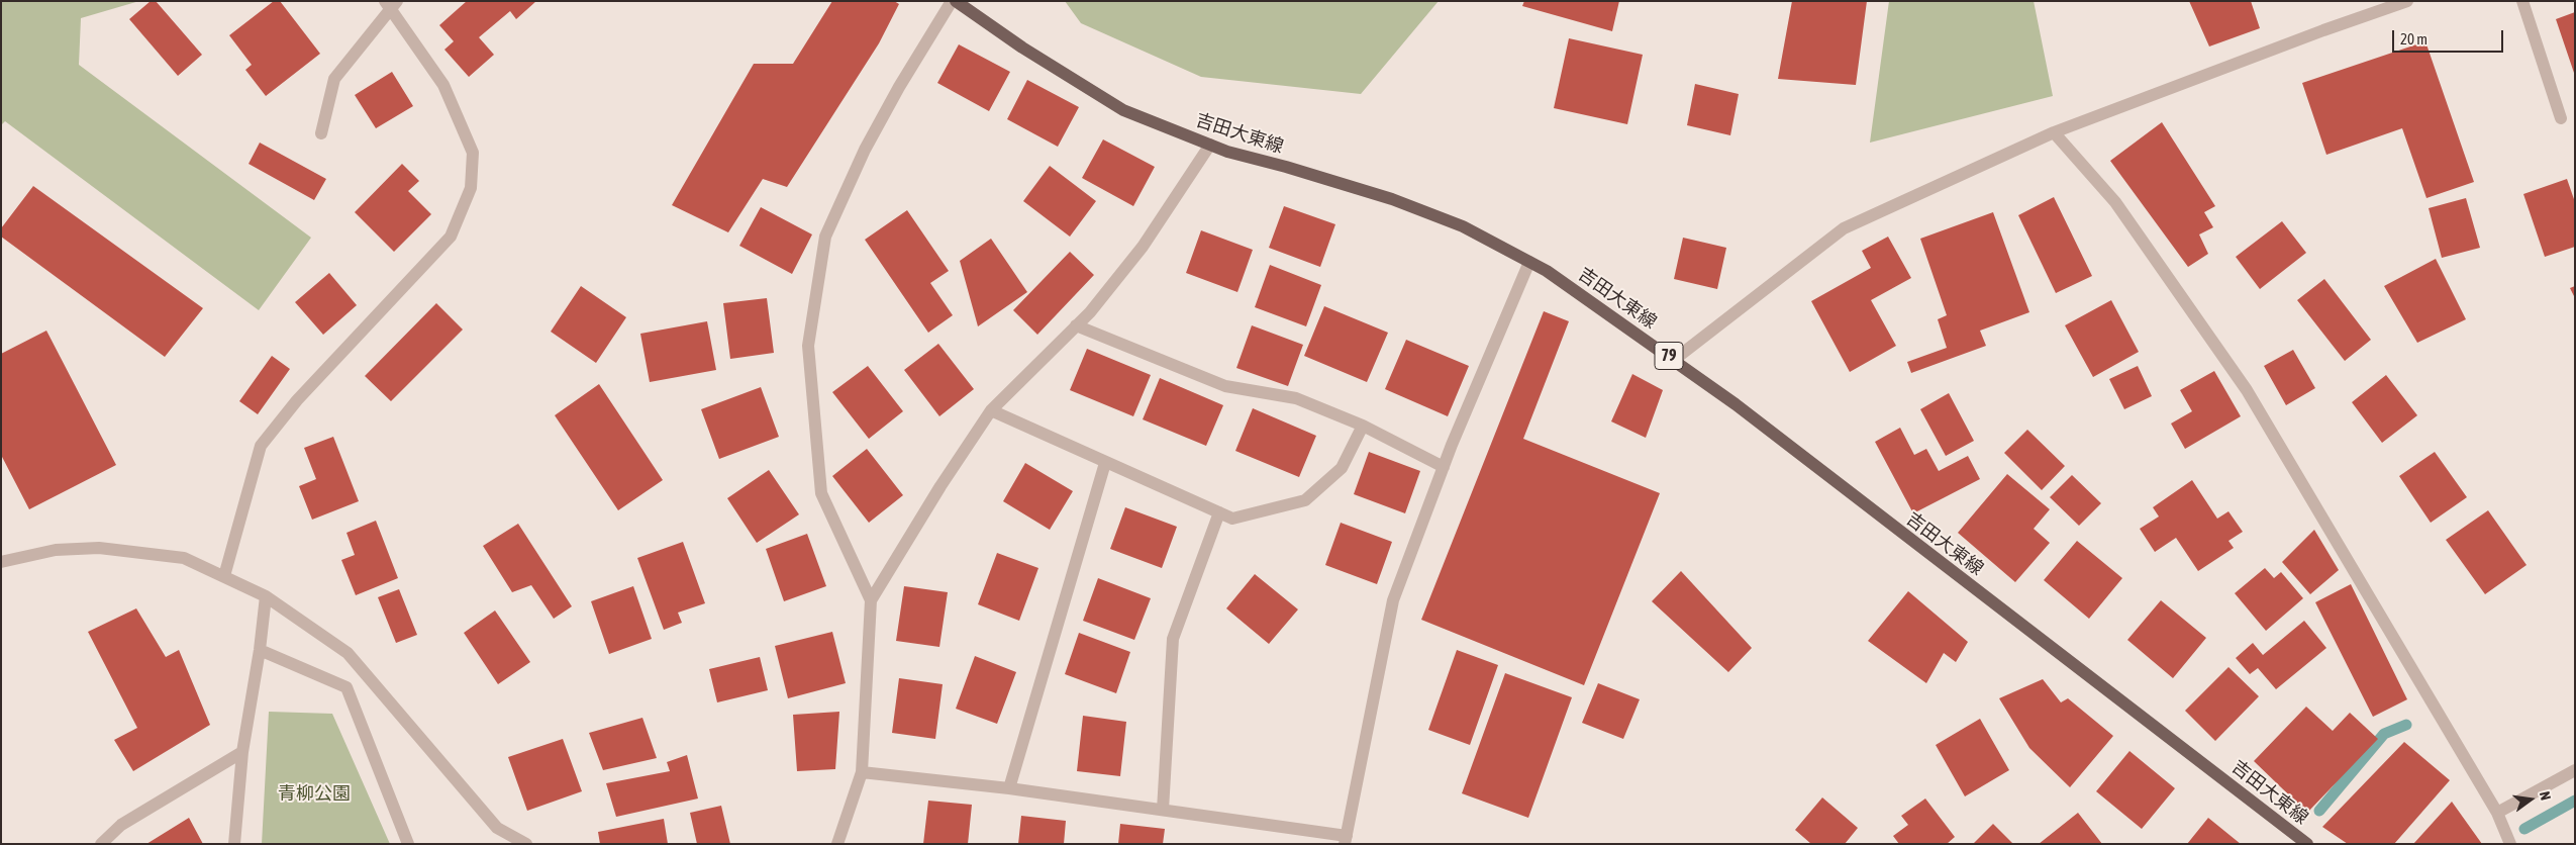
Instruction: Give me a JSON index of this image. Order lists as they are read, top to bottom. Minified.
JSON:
{"streets":{"main road":["吉田大東線","79"]},"parks":["青柳公園"],"scale_bar":"20 m","north":"right"}
